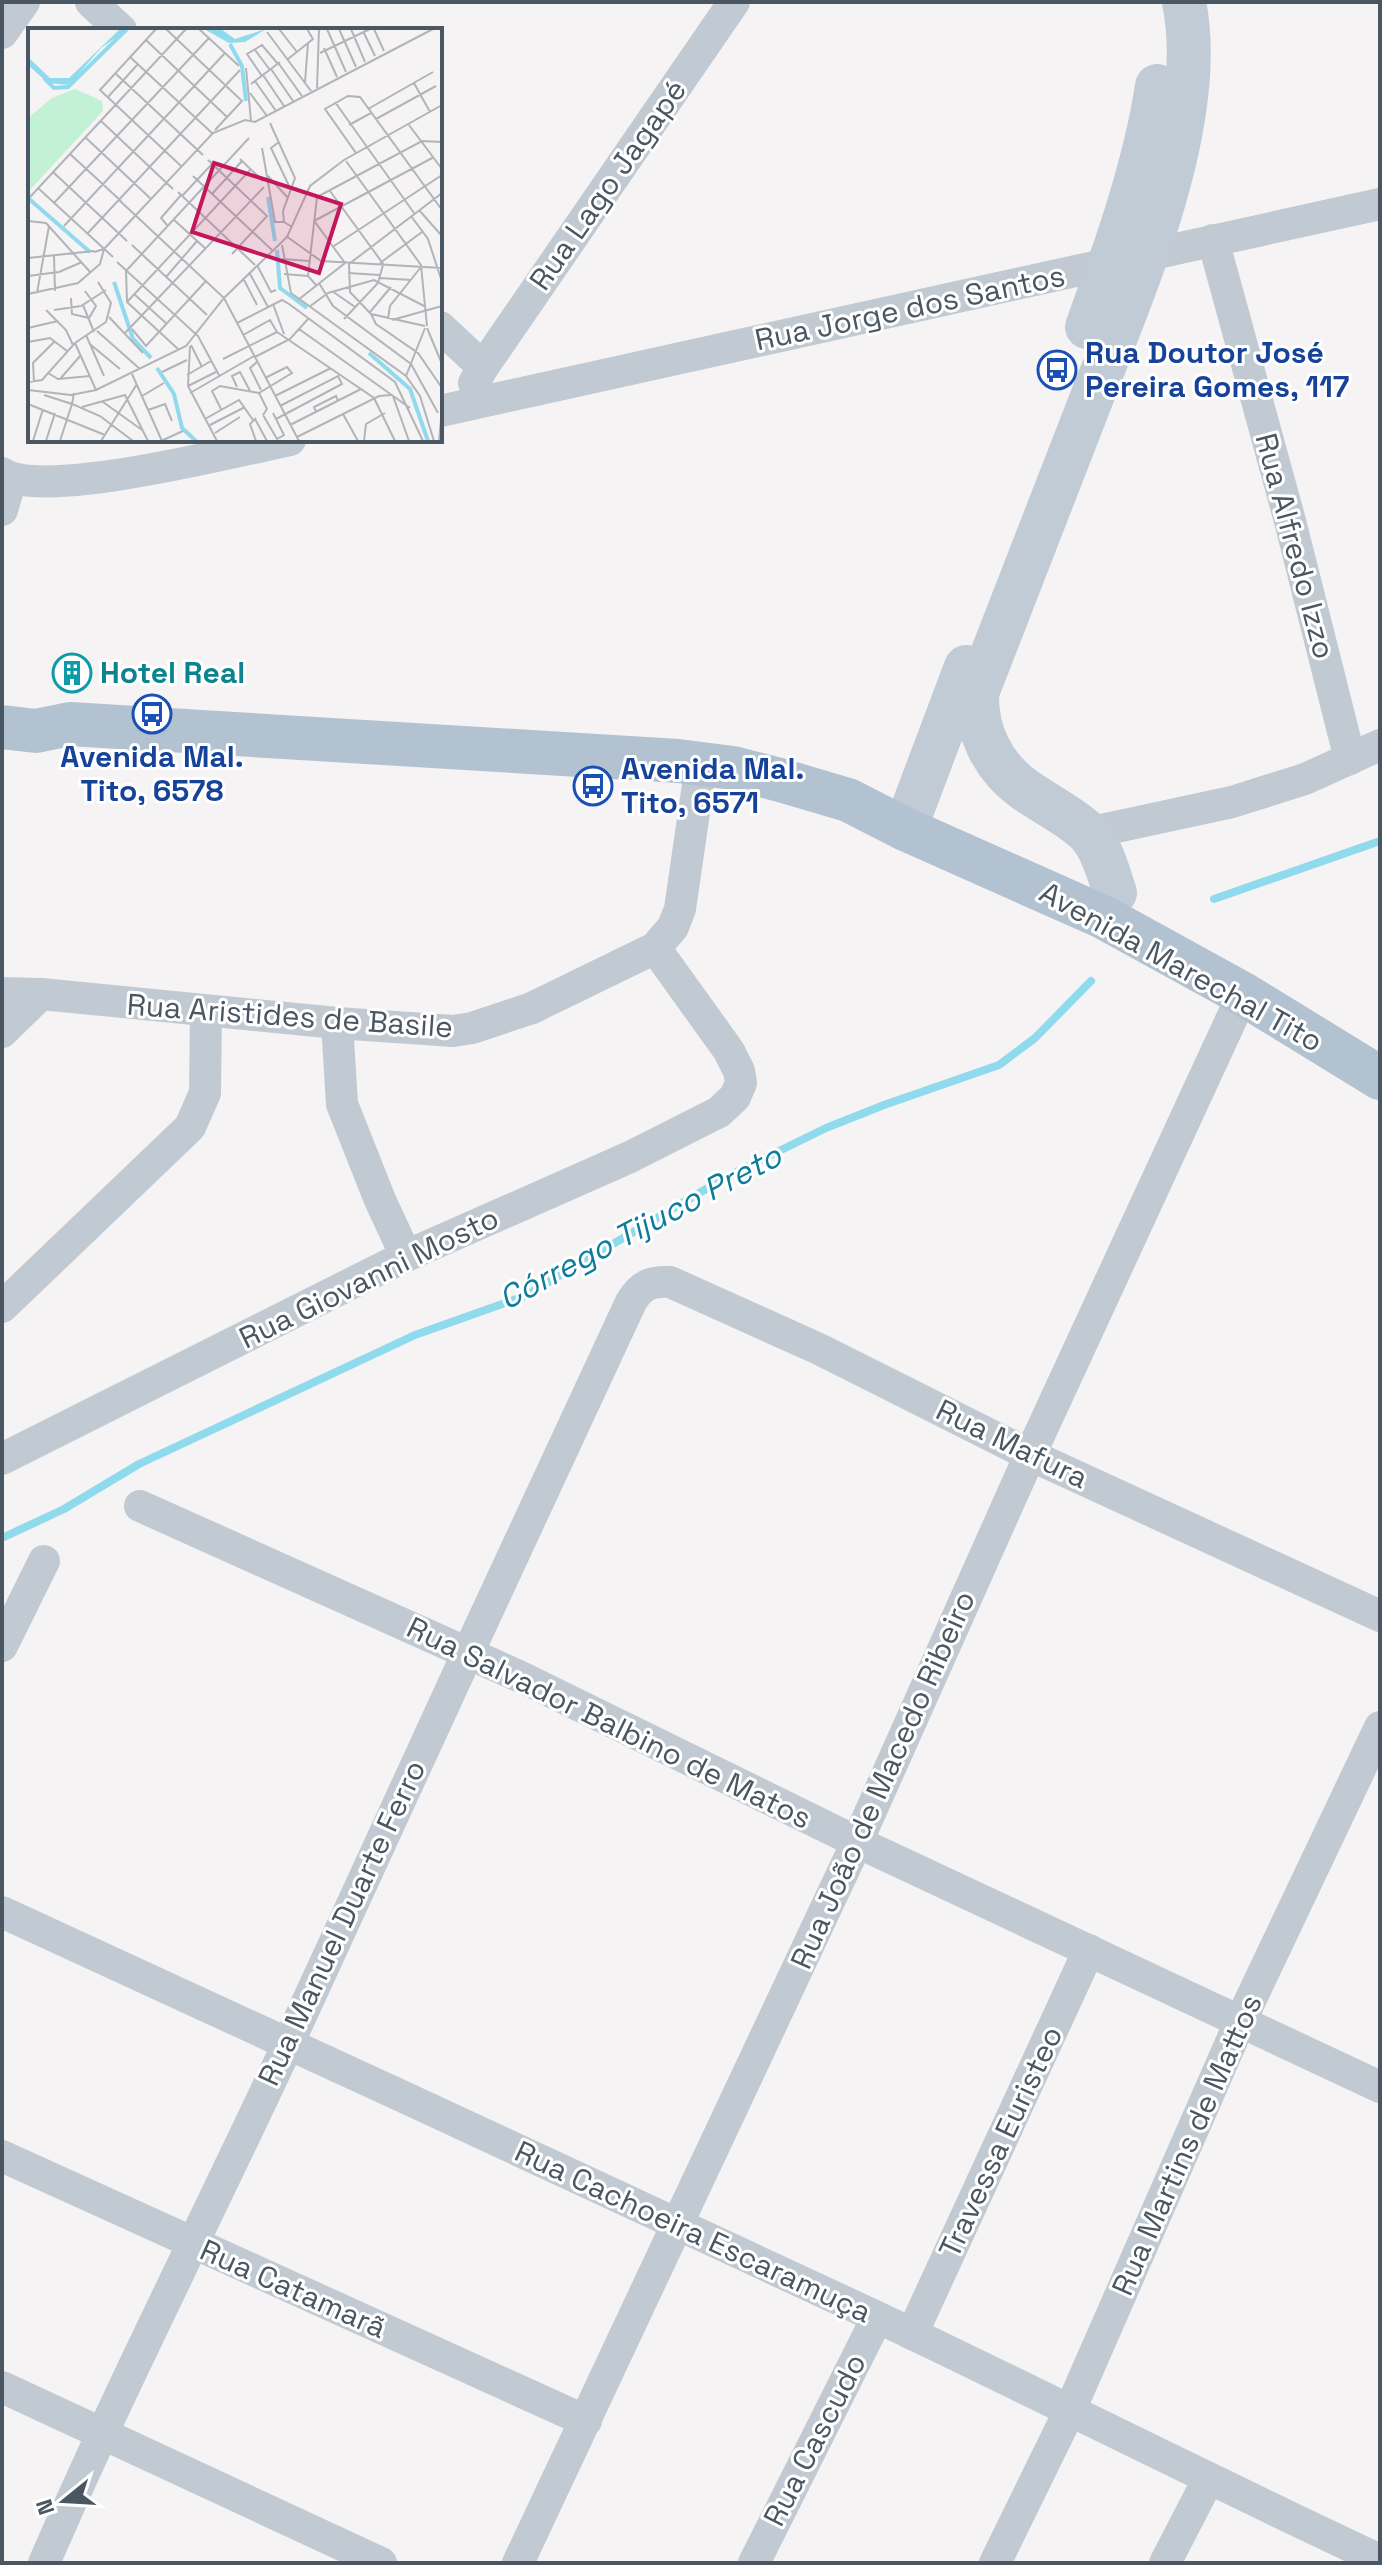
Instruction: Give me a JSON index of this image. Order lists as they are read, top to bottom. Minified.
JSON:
{"streets":{"main road":["Avenida Marechal Tito"],"street":["Rua Lago Jagapé","Rua Jorge dos Santos","Rua Alfredo Izzo","Rua Aristides de Basile","Rua Giovanni Mosto","Rua Mafura","Rua Salvador Balbino de Matos","Rua João de Macedo Ribeiro","Rua Manuel Duarte Ferro","Travessa Euristeo","Rua Martins de Mattos","Rua Cachoeira Escaramuça","Rua Catamarã","Rua Cascudo"]},"crossings":[["Rua Lago Jagapé","Rua Jorge dos Santos"],["Rua Jorge dos Santos","Rua Alfredo Izzo"],["Avenida Marechal Tito","Rua Aristides de Basile"],["Avenida Marechal Tito","Rua João de Macedo Ribeiro"],["Rua Aristides de Basile","Rua Giovanni Mosto"],["Rua Mafura","Rua João de Macedo Ribeiro"],["Rua Mafura","Rua Manuel Duarte Ferro"],["Rua Salvador Balbino de Matos","Rua João de Macedo Ribeiro"],["Rua Salvador Balbino de Matos","Rua Manuel Duarte Ferro"],["Rua Salvador Balbino de Matos","Travessa Euristeo"],["Rua Salvador Balbino de Matos","Rua Martins de Mattos"],["Rua João de Macedo Ribeiro","Rua Cachoeira Escaramuça"],["Rua João de Macedo Ribeiro","Rua Catamarã"],["Rua Manuel Duarte Ferro","Rua Cachoeira Escaramuça"],["Rua Manuel Duarte Ferro","Rua Catamarã"],["Travessa Euristeo","Rua Cachoeira Escaramuça"],["Rua Martins de Mattos","Rua Cachoeira Escaramuça"],["Rua Cachoeira Escaramuça","Rua Cascudo"]],"water":["Córrego Tijuco Preto"],"places":{"bus stop":["Rua Doutor José Pereira Gomes, 117","Avenida Mal. Tito, 6578","Avenida Mal. Tito, 6571"],"building":["Hotel Real"]},"north":"left"}
